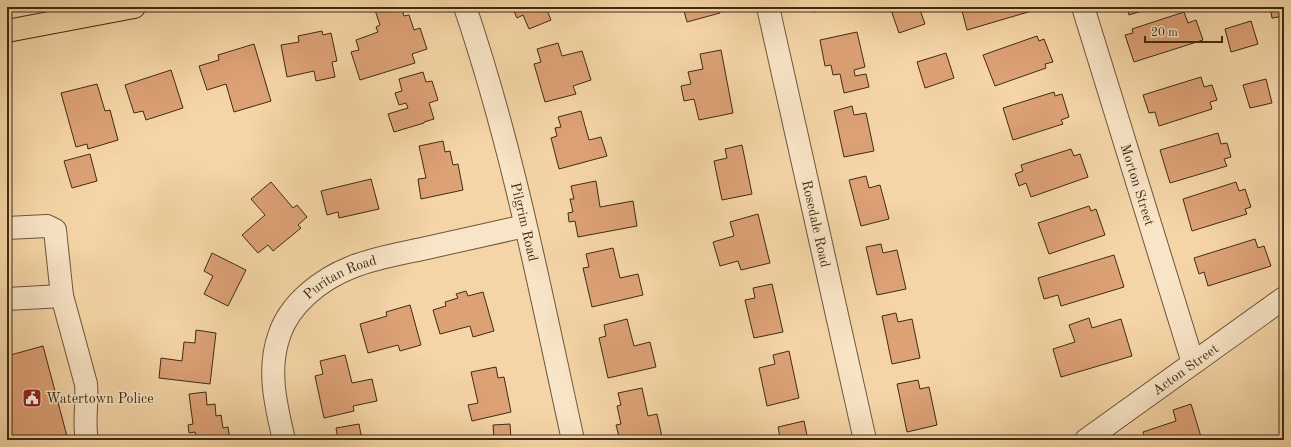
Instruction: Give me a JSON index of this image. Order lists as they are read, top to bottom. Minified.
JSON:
{"streets":{"street":["Morton Street","Pilgrim Road","Rosedale Road","Puritan Road","Acton Street"]},"crossings":[["Morton Street","Acton Street"],["Pilgrim Road","Puritan Road"]],"places":{"public building":["Watertown Police"]},"scale_bar":"20 m"}
